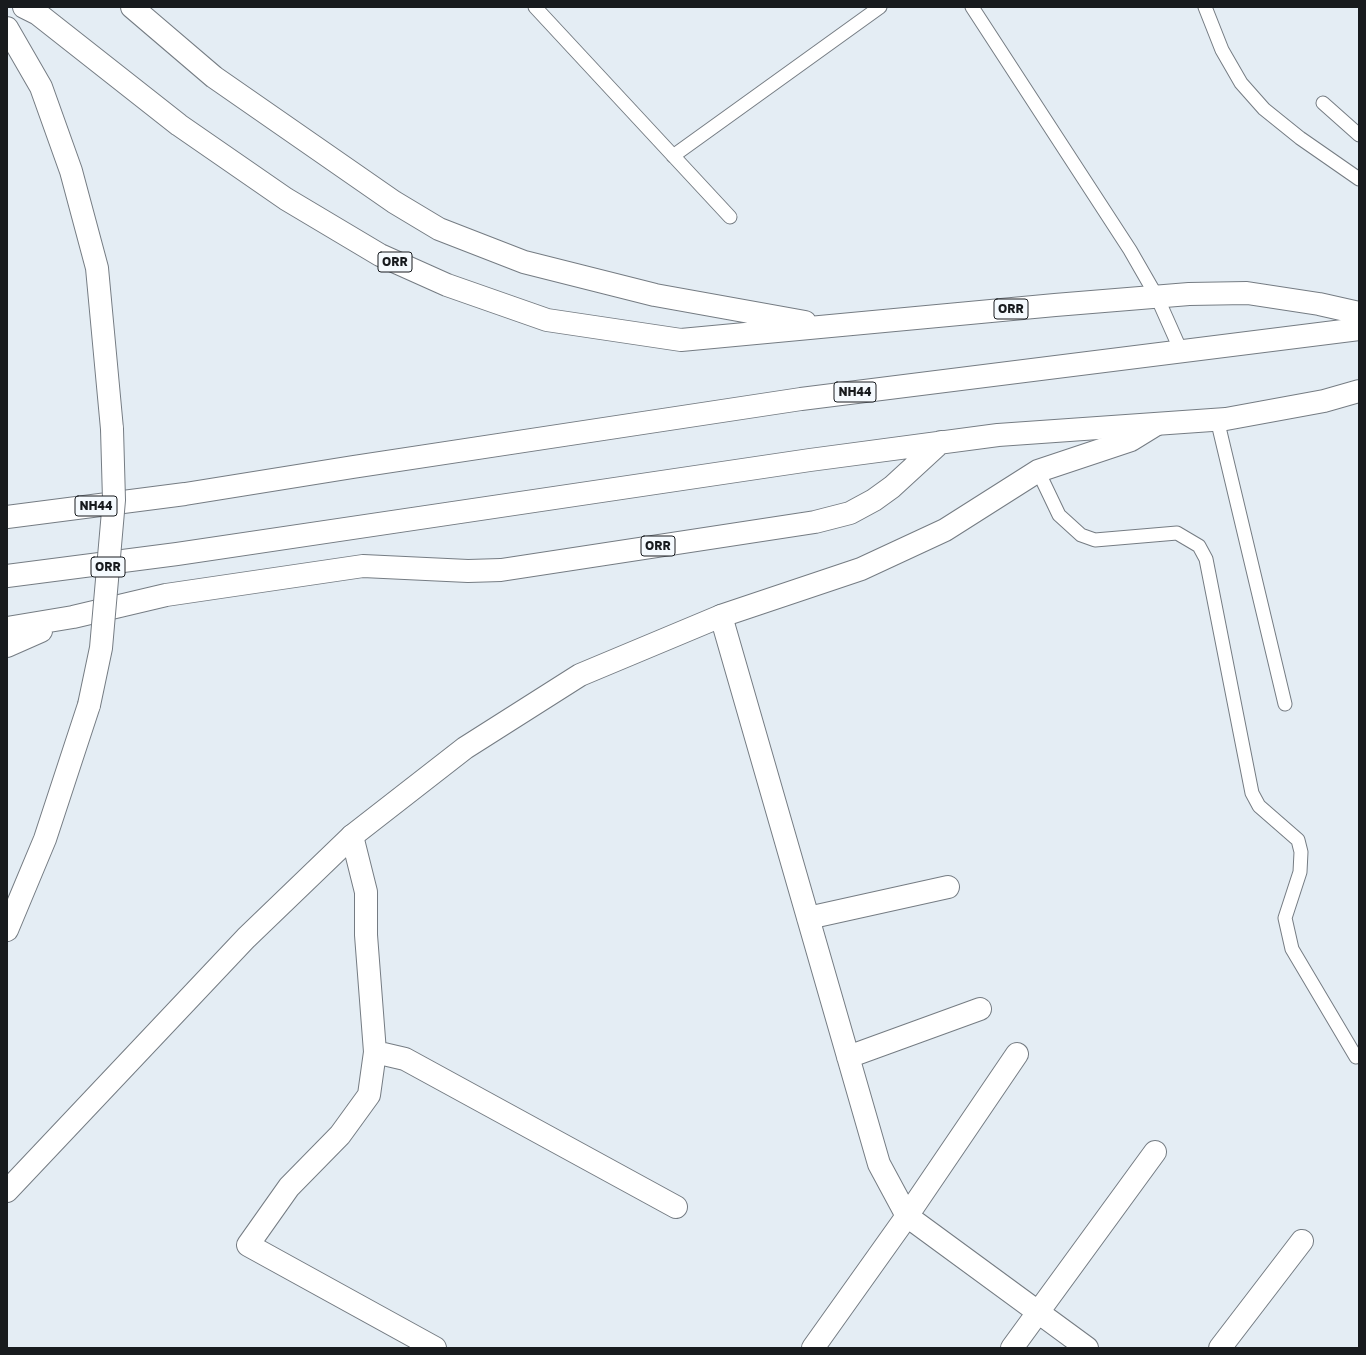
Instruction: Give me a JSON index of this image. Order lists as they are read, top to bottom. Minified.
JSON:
{"streets":{"main road":["ORR","NH44"]}}
